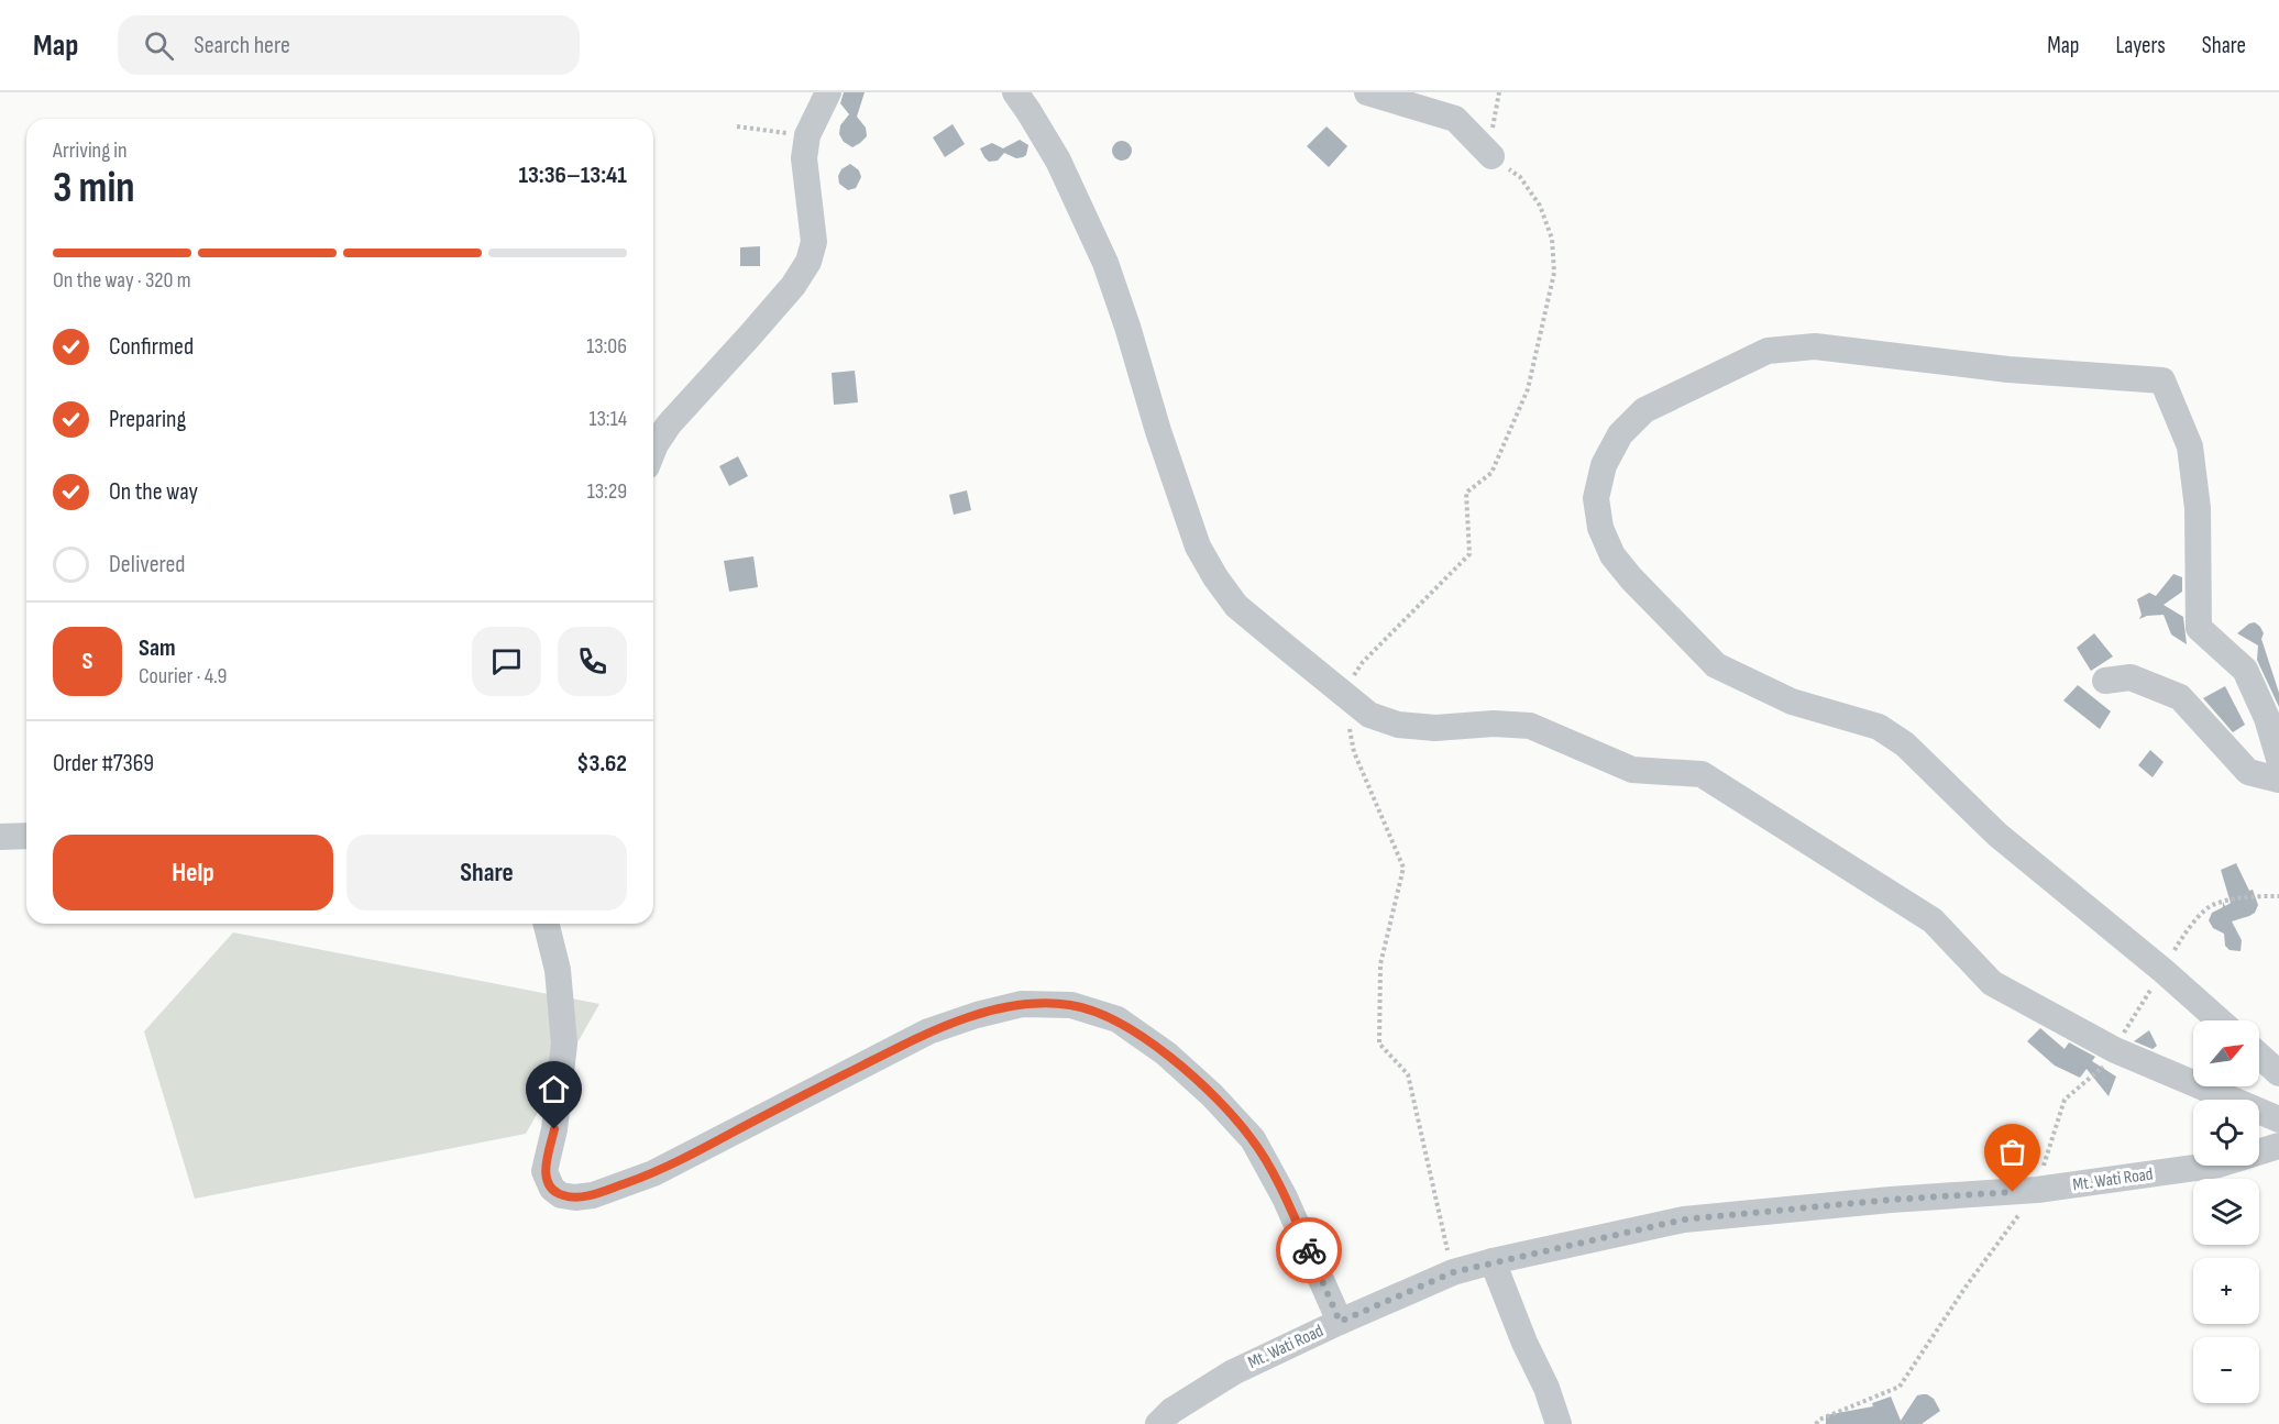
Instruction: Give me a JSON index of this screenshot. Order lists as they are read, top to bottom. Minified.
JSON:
{"streets":{"street":["Mt. Wati Road"]},"north":"top right","page":{"header":"Map","search":"Search here","nav":["Map","Layers","Share"],"heading":["3 min","Arriving in","13:36–13:41"],"panel":["Sam","Courier · 4.9","Order #7369","$3.62"],"bar":"On the way · 320 m","list":[["Confirmed","13:06"],["Preparing","13:14"],["On the way","13:29"],"Delivered"],"round":"S","buttons":["Help","Share"],"map_buttons":["+","−"]}}
